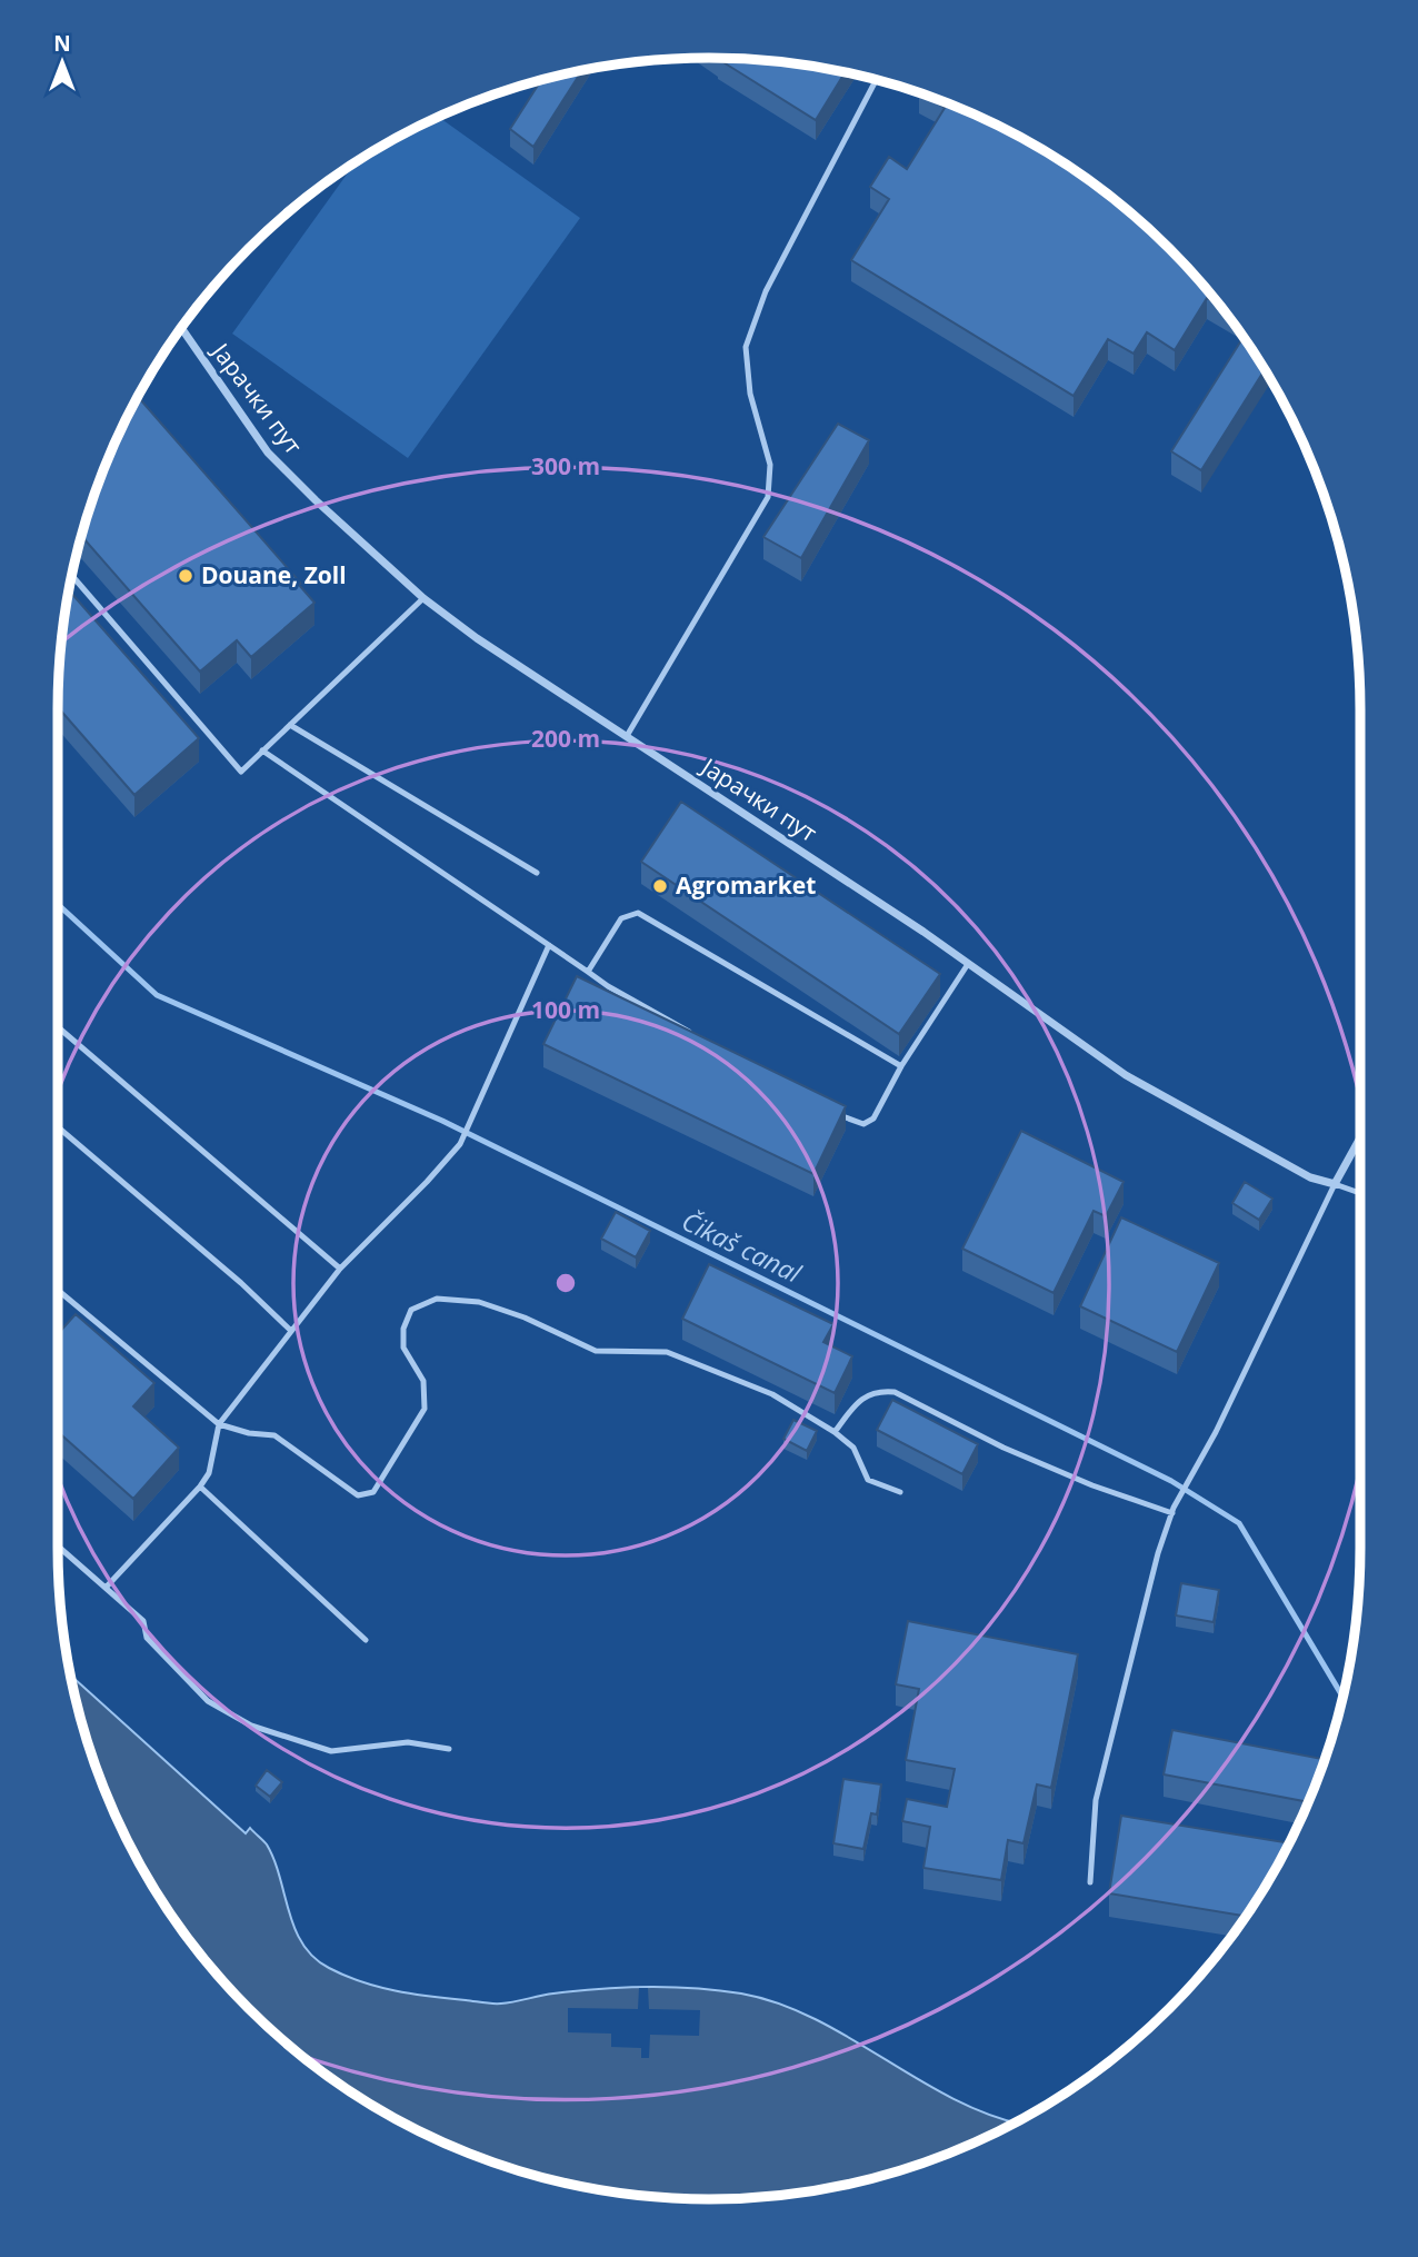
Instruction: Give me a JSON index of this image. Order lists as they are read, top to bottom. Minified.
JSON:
{"streets":{"street":["Јарачки пут"]},"water":["Čikaš canal"],"places":["Douane, Zoll","Agromarket"],"north":"top","rings":["300 m","200 m","100 m"]}
